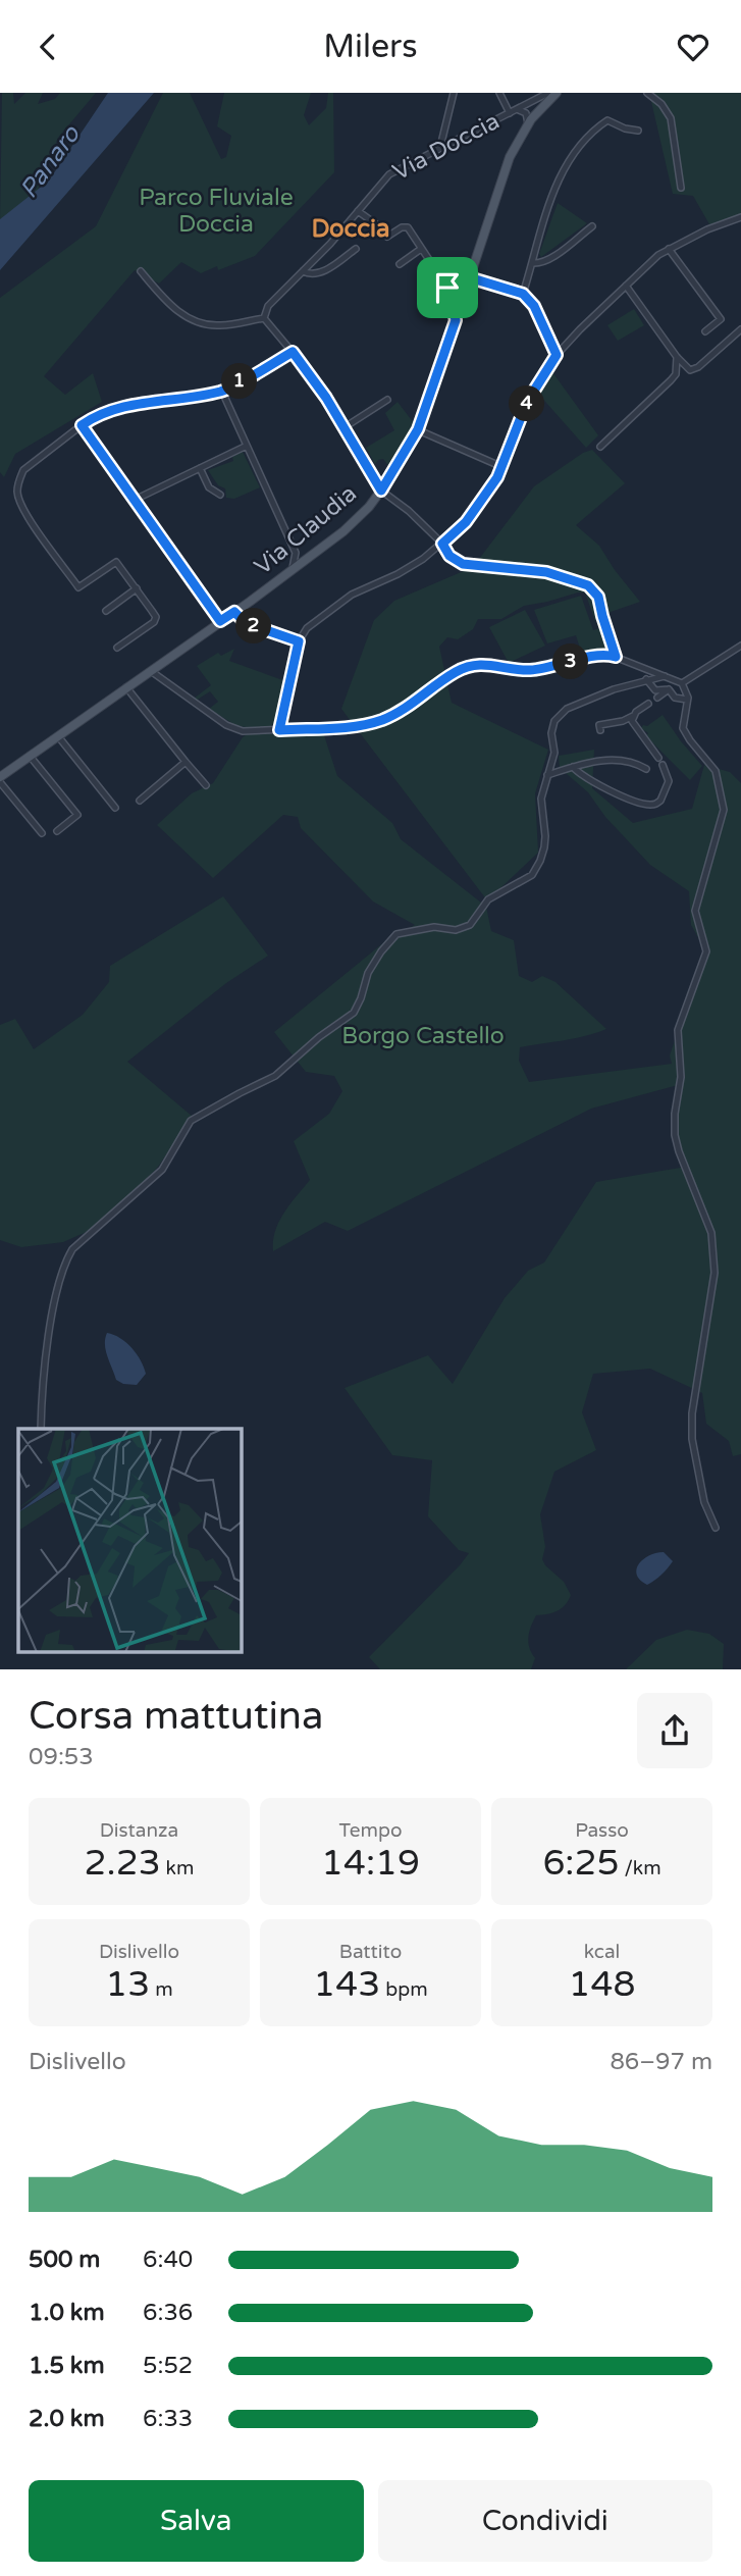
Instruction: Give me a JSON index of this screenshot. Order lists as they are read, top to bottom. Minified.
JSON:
{"streets":{"main road":["Via Claudia"],"street":["Via Doccia"]},"crossings":[["Via Doccia","Via Claudia"]],"districts":["Doccia"],"water":["Panaro"],"parks":["Parco Fluviale Doccia","Borgo Castello"],"page":{"header":"Milers","pins":["1","4","2","3"],"heading":["Corsa mattutina","09:53"],"stats":[["Distanza","2.23 km"],["Tempo","14:19"],["Passo","6:25 /km"],["Dislivello","13 m"],["Battito","143 bpm"],["kcal","148"]],"chart":["Dislivello","86–97 m"],"list":[{"name":"500 m","note":"6:40"},{"name":"1.0 km","note":"6:36"},{"name":"1.5 km","note":"5:52"},{"name":"2.0 km","note":"6:33"}],"buttons":["Salva","Condividi"]}}
